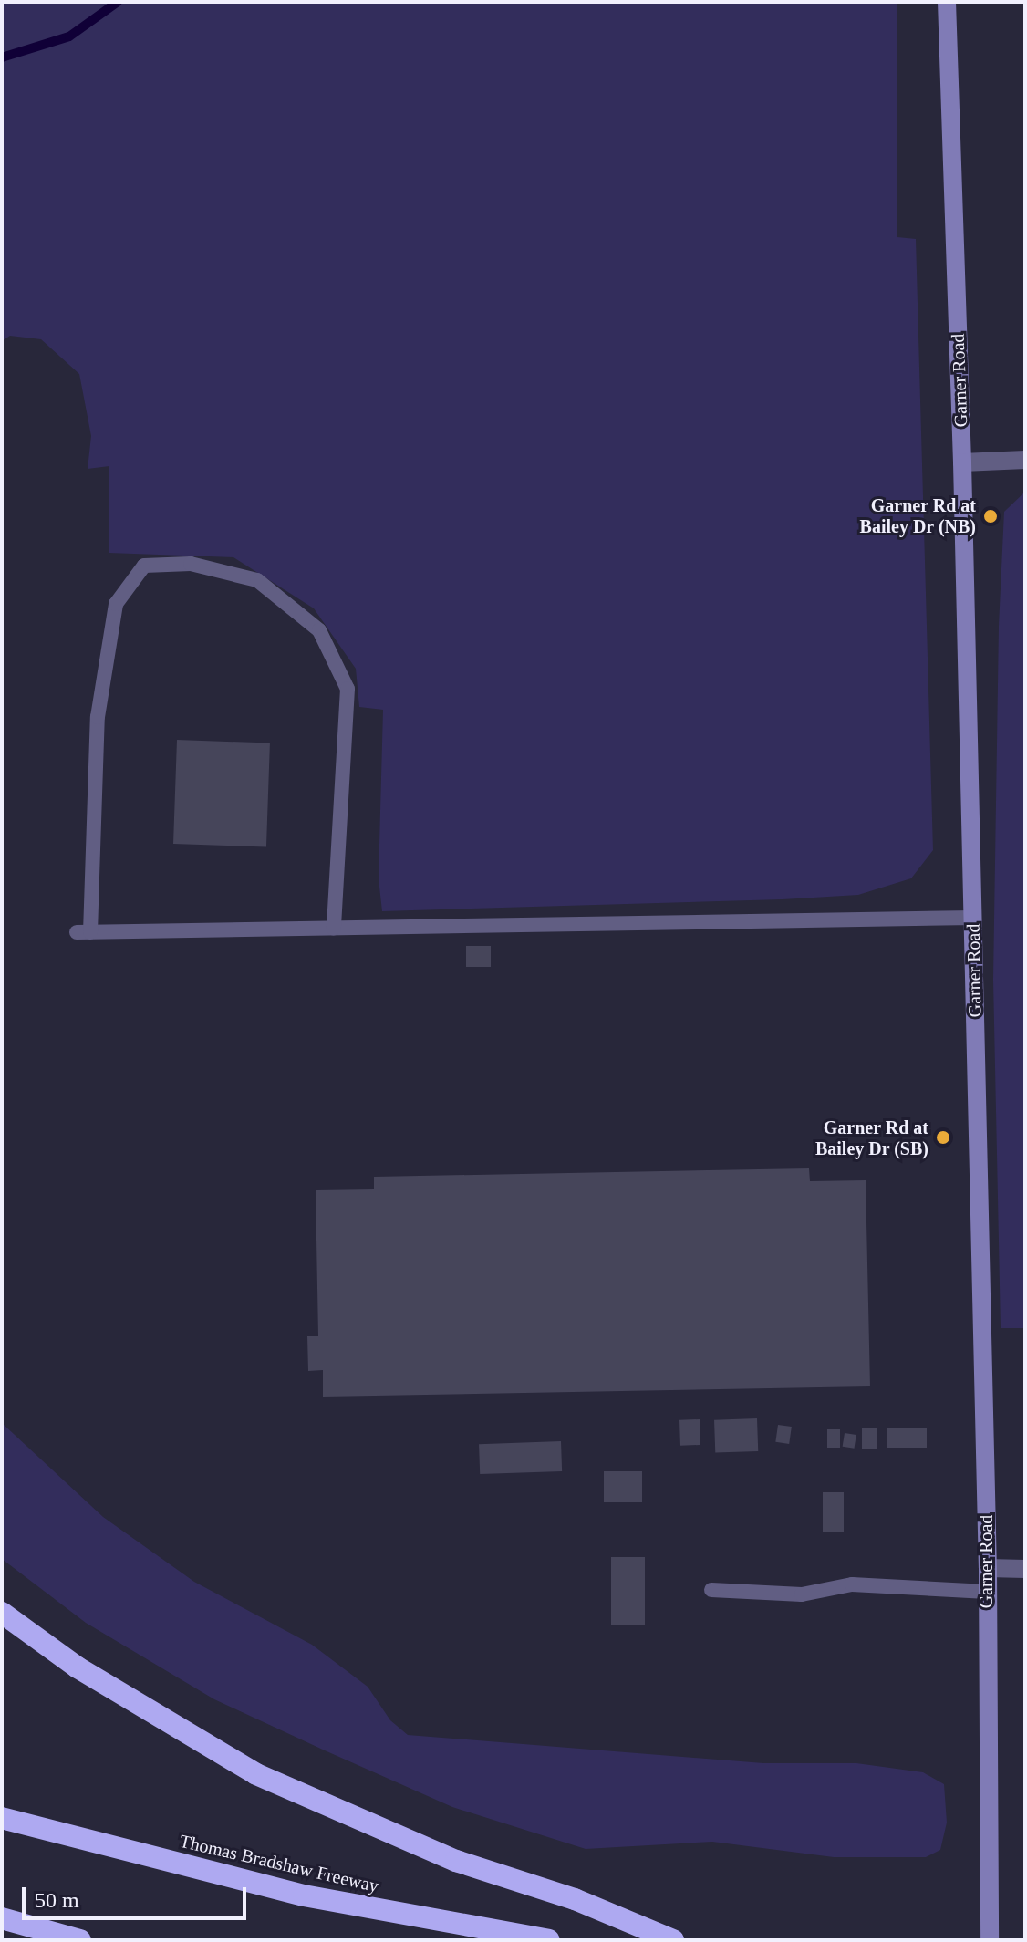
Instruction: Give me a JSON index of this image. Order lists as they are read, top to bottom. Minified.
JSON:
{"streets":{"highway":["Thomas Bradshaw Freeway"],"main road":["Garner Road"]},"places":["Garner Rd at Bailey Dr (NB)","Garner Rd at Bailey Dr (SB)"],"scale_bar":"50 m"}
